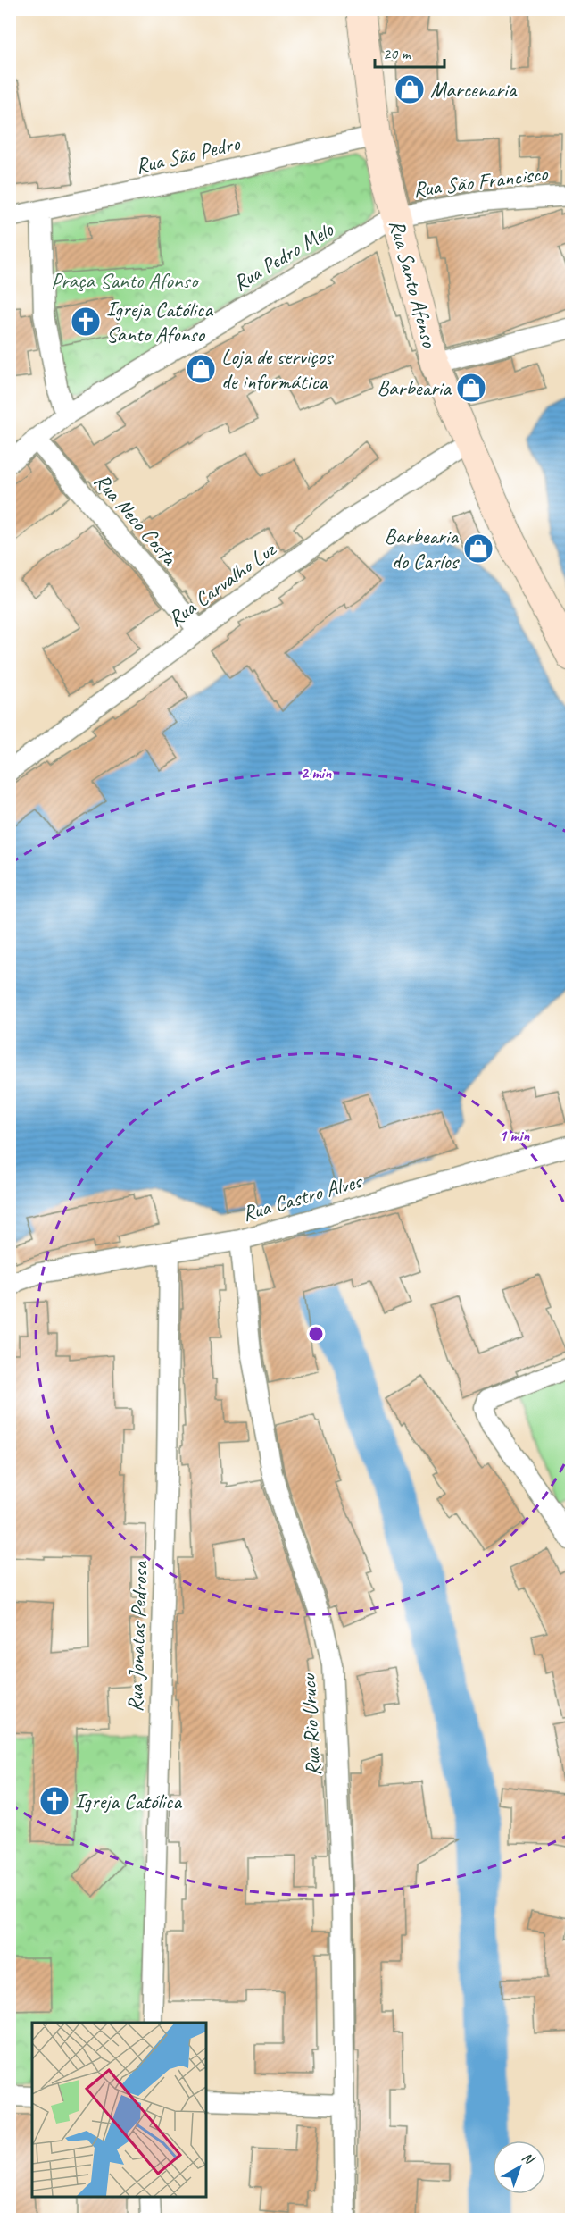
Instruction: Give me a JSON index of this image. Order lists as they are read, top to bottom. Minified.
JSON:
{"streets":{"main road":["Rua Santo Afonso"],"street":["Rua São Pedro","Rua São Francisco","Rua Pedro Melo","Rua Neco Costa","Rua Carvalho Luz","Rua Castro Alves","Rua Jonatas Pedrosa","Rua Rio Urucu"]},"crossings":[["Rua São Pedro","Rua Santo Afonso"],["Rua São Francisco","Rua Pedro Melo"],["Rua São Francisco","Rua Santo Afonso"],["Rua Pedro Melo","Rua Santo Afonso"],["Rua Pedro Melo","Rua Neco Costa"],["Rua Santo Afonso","Rua Carvalho Luz"],["Rua Neco Costa","Rua Carvalho Luz"],["Rua Castro Alves","Rua Jonatas Pedrosa"],["Rua Castro Alves","Rua Rio Urucu"]],"parks":["Praça Santo Afonso"],"places":{"shop":["Marcenaria","Loja de serviços de informática","Barbearia","Barbearia do Carlos"],"church":["Igreja Católica Santo Afonso","Igreja Católica"]},"scale_bar":"20 m","north":"top right","rings":["2 min","1 min"]}
